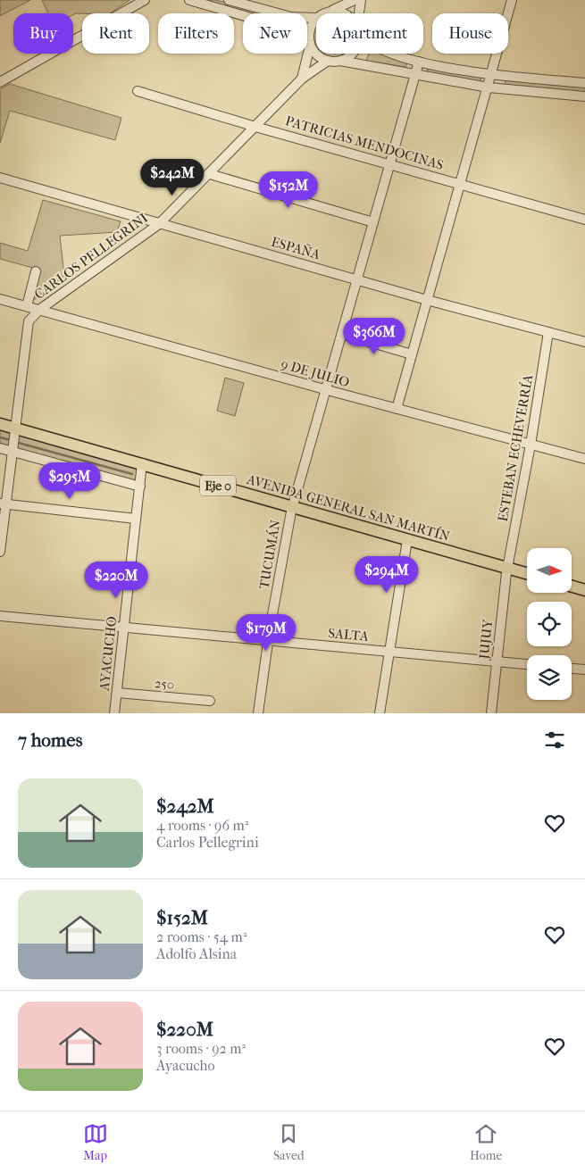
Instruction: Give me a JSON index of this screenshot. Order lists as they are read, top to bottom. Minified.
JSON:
{"streets":{"main road":["Eje 0","AVENIDA GENERAL SAN MARTÍN"],"street":["PATRICIAS MENDOCINAS","ESPAÑA","CARLOS PELLEGRINI","9 DE JULIO","ESTEBAN ECHEVERRÍA","TUCUMÁN","SALTA","JUJUY","AYACUCHO","250"]},"crossings":[["PATRICIAS MENDOCINAS","CARLOS PELLEGRINI"],["PATRICIAS MENDOCINAS","TUCUMÁN"],["ESPAÑA","CARLOS PELLEGRINI"],["ESPAÑA","ESTEBAN ECHEVERRÍA"],["ESPAÑA","TUCUMÁN"],["CARLOS PELLEGRINI","9 DE JULIO"],["CARLOS PELLEGRINI","AVENIDA GENERAL SAN MARTÍN"],["9 DE JULIO","ESTEBAN ECHEVERRÍA"],["9 DE JULIO","TUCUMÁN"],["ESTEBAN ECHEVERRÍA","AVENIDA GENERAL SAN MARTÍN"],["ESTEBAN ECHEVERRÍA","JUJUY"],["AVENIDA GENERAL SAN MARTÍN","TUCUMÁN"],["AVENIDA GENERAL SAN MARTÍN","JUJUY"],["AVENIDA GENERAL SAN MARTÍN","AYACUCHO"],["TUCUMÁN","SALTA"],["SALTA","JUJUY"],["SALTA","AYACUCHO"],["AYACUCHO","250"]],"north":"right","page":{"chip":["Buy","Rent","Filters","New","Apartment","House"],"price":["$242M","$152M","$366M","$295M","$294M","$220M","$179M"],"heading":"7 homes","list":[{"name":"$242M","note":"4 rooms · 96 m² · Carlos Pellegrini"},{"name":"$152M","note":"2 rooms · 54 m² · Adolfo Alsina"},{"name":"$220M","note":"3 rooms · 92 m² · Ayacucho"}],"tabs":["Map","Saved","Home"]}}
